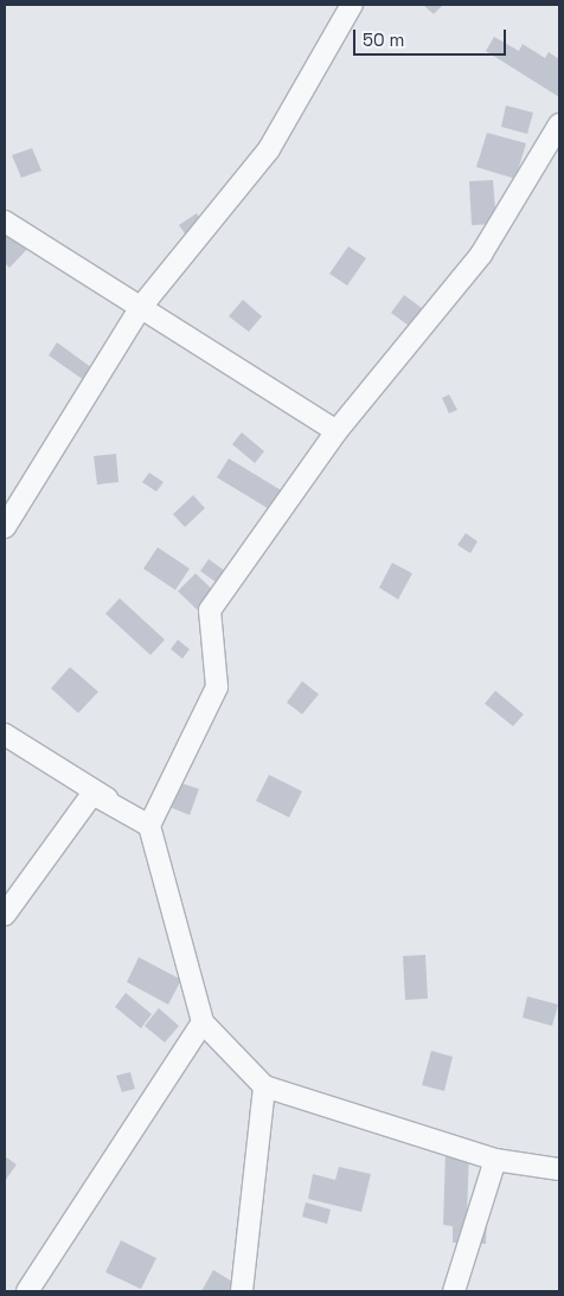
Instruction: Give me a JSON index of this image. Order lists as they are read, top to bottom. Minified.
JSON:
{"scale_bar":"50 m"}
